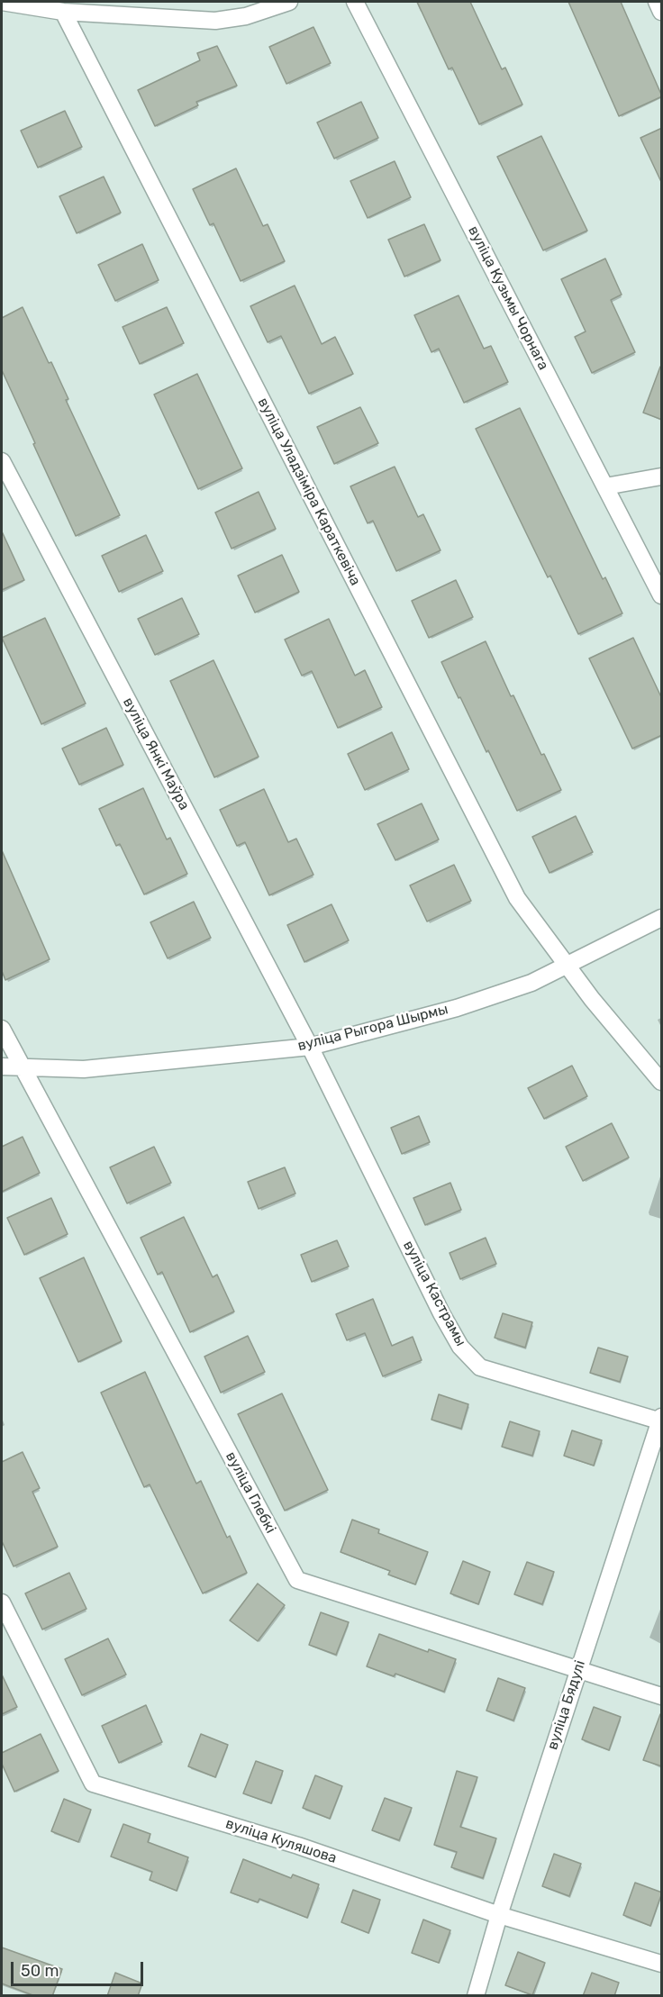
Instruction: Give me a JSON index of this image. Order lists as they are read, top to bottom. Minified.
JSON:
{"streets":{"street":["вуліца Кузьмы Чорнага","вуліца Уладзіміра Караткевіча","вуліца Янкі Маўра","вуліца Рыгора Шырмы","вуліца Кастрамы","вуліца Глебкі","вуліца Бядулі","вуліца Куляшова"]},"crossings":[["вуліца Уладзіміра Караткевіча","вуліца Рыгора Шырмы"],["вуліца Янкі Маўра","вуліца Рыгора Шырмы"],["вуліца Янкі Маўра","вуліца Кастрамы"],["вуліца Рыгора Шырмы","вуліца Кастрамы"],["вуліца Рыгора Шырмы","вуліца Глебкі"],["вуліца Кастрамы","вуліца Бядулі"],["вуліца Глебкі","вуліца Бядулі"],["вуліца Бядулі","вуліца Куляшова"]],"scale_bar":"50 m"}
